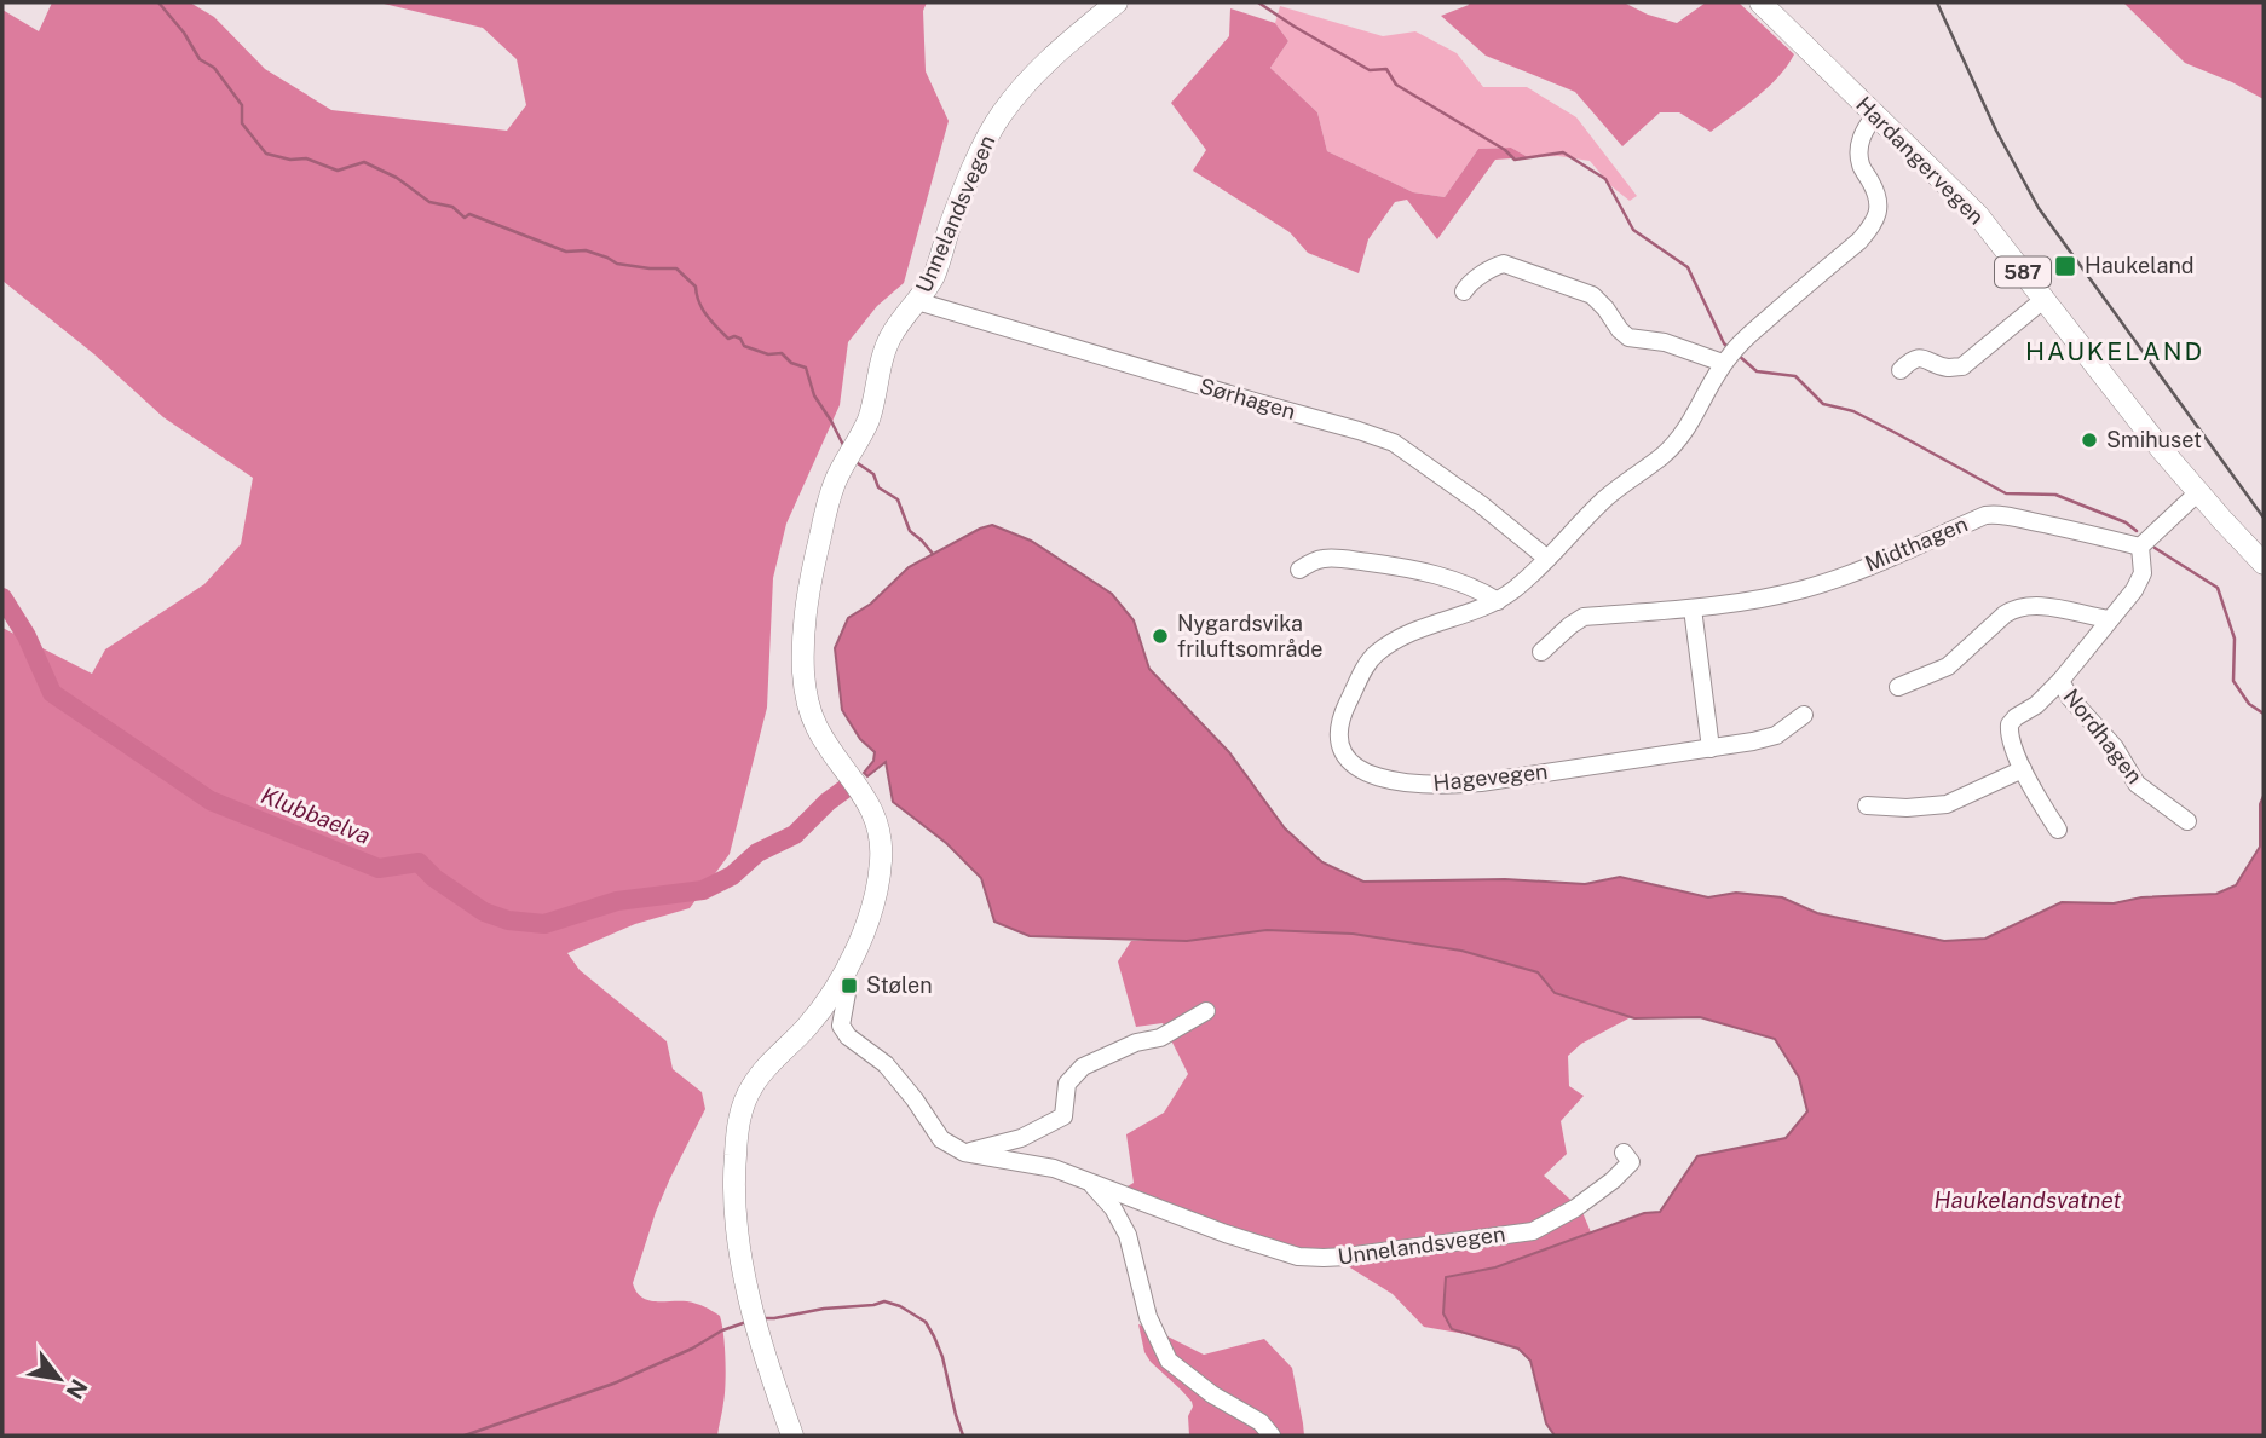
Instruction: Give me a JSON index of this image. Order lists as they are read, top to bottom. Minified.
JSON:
{"streets":{"main road":["Hardangervegen","Unnelandsvegen","587"],"street":["Sørhagen","Midthagen","Nordhagen","Hagevegen"]},"crossings":[["Hardangervegen","Hagevegen"],["Unnelandsvegen","Sørhagen"],["Sørhagen","Hagevegen"],["Midthagen","Nordhagen"]],"districts":["HAUKELAND"],"water":["Klubbaelva","Haukelandsvatnet"],"places":{"transit":["Haukeland","Stølen"],"other":["Smihuset","Nygardsvika friluftsområde"]},"north":"bottom right"}
